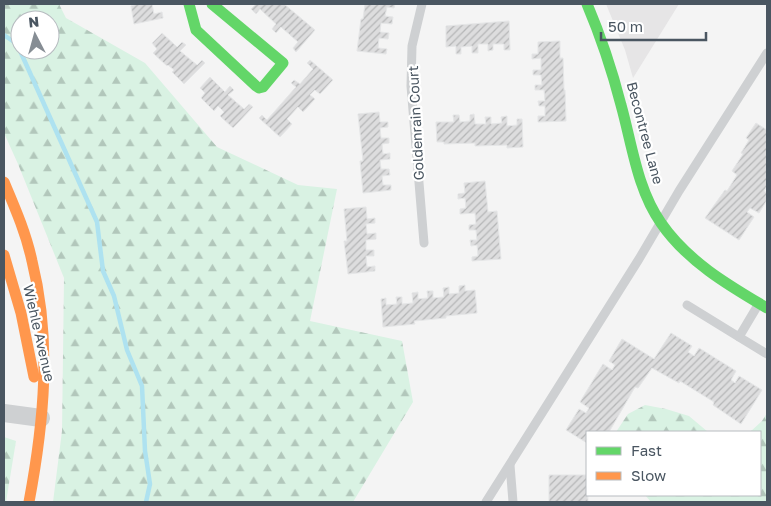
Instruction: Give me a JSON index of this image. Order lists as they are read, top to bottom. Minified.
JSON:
{"streets":{"street":["Becontree Lane","Wiehle Avenue"],"lane":["Goldenrain Court"]},"legend":["Fast","Slow"],"scale_bar":"50 m","north":"top"}
